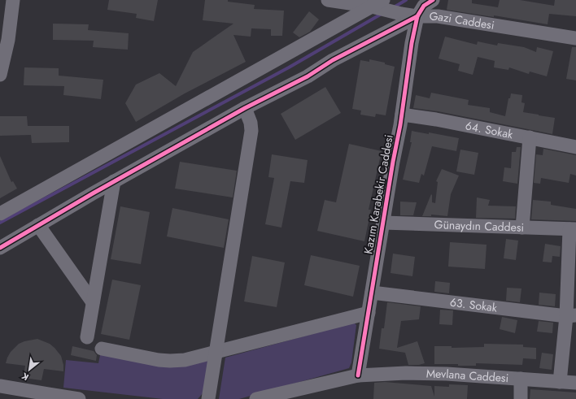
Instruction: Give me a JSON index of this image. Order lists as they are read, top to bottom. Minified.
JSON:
{"streets":{"street":["Gazi Caddesi","64. Sokak","Kazım Karabekir Caddesi","Günaydın Caddesi","63. Sokak","Mevlana Caddesi"]},"crossings":[["Gazi Caddesi","Kazım Karabekir Caddesi"],["64. Sokak","Kazım Karabekir Caddesi"],["Kazım Karabekir Caddesi","Günaydın Caddesi"],["Kazım Karabekir Caddesi","63. Sokak"],["Kazım Karabekir Caddesi","Mevlana Caddesi"]],"north":"bottom left"}
